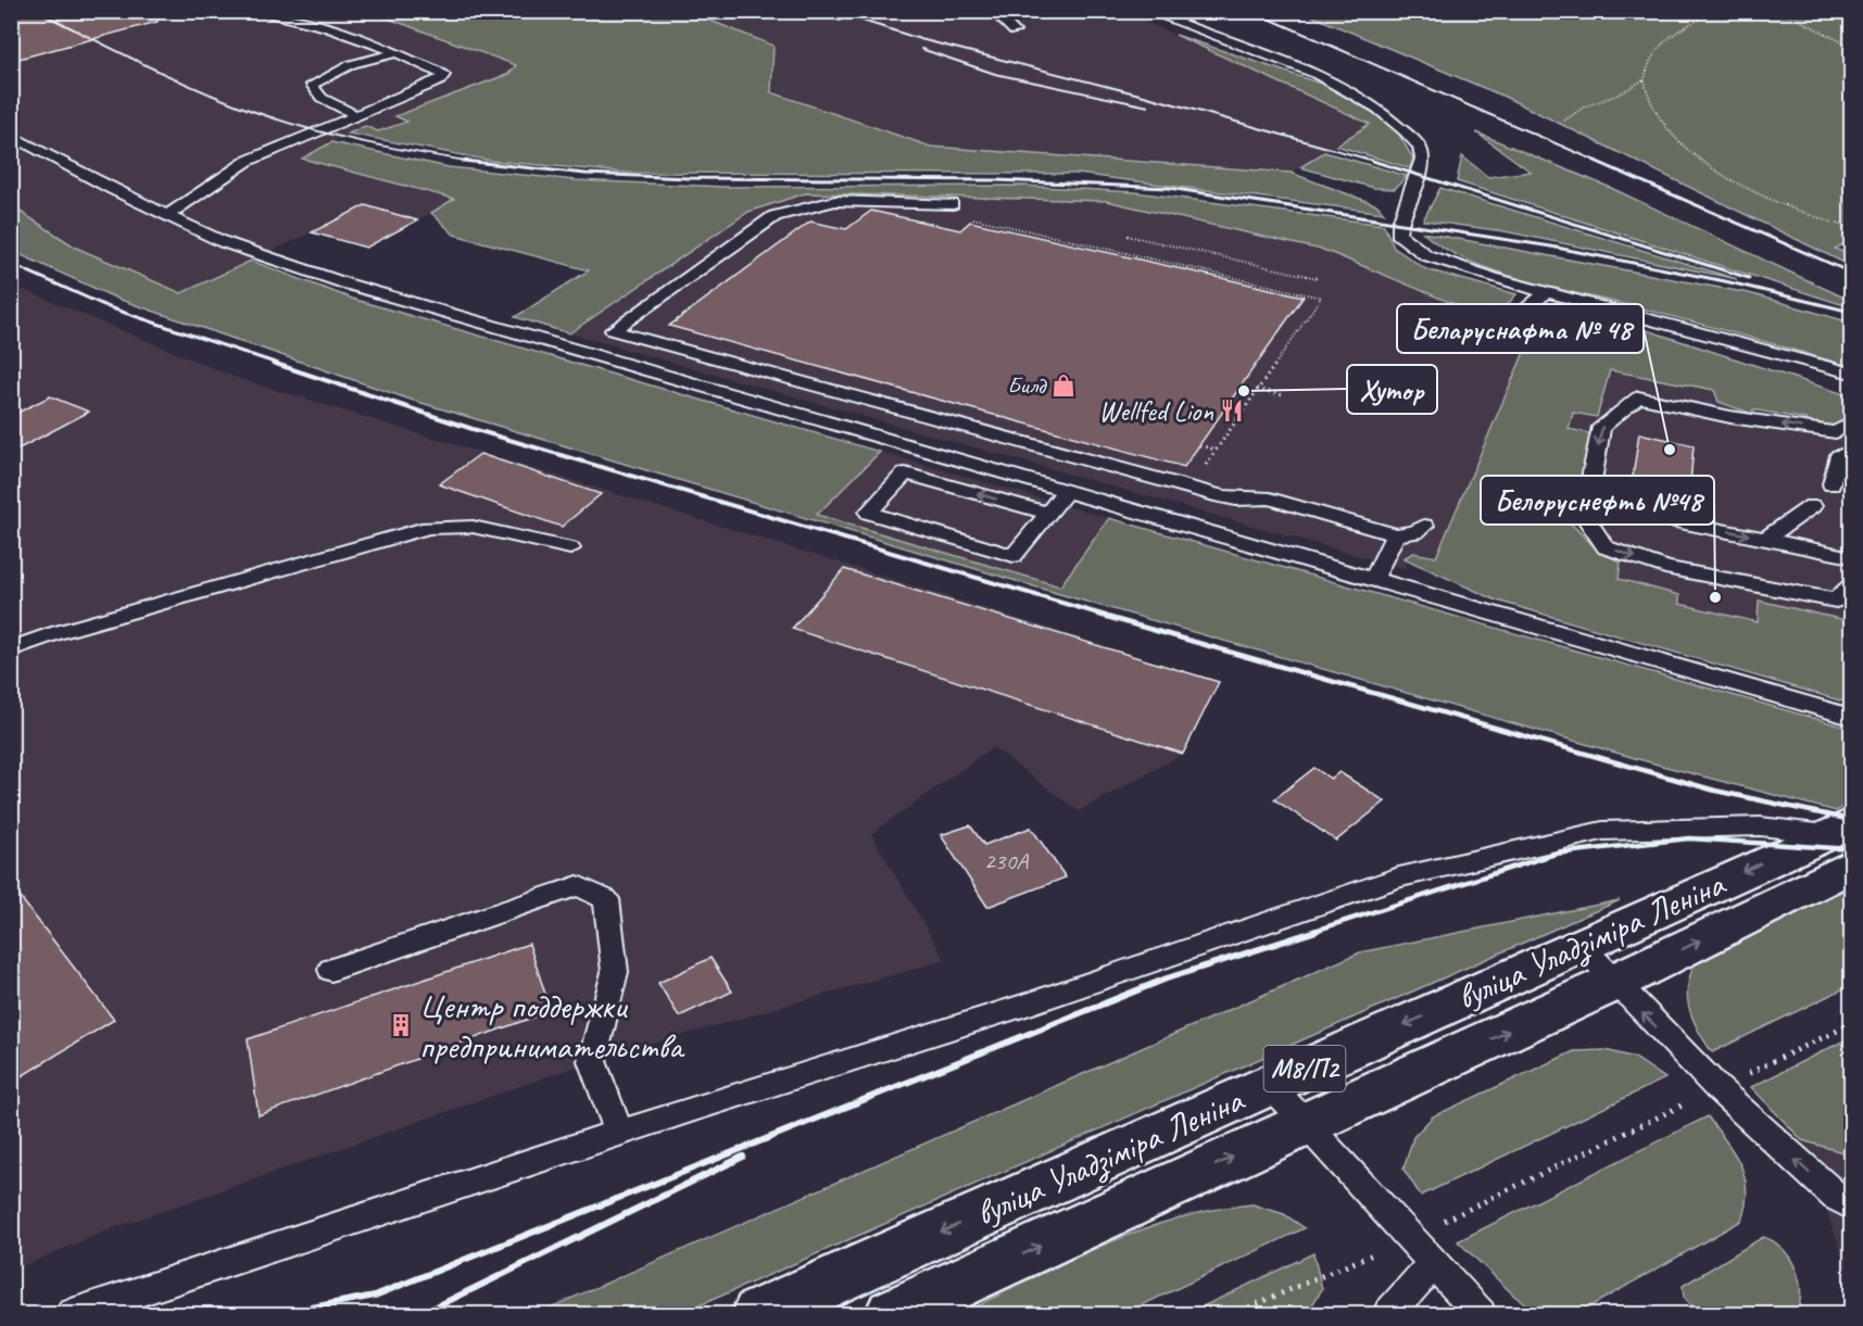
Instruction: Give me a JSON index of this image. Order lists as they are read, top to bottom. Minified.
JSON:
{"streets":{"main road":["вуліца Уладзіміра Леніна","М8/П2"]},"places":{"shop":["Билд"],"other":["Хутор","Беларуснафта № 48","Белоруснефть №48"],"restaurant":["Wellfed Lion"],"building":["Центр поддержки предпринимательства"]},"house_numbers":["230А"]}
